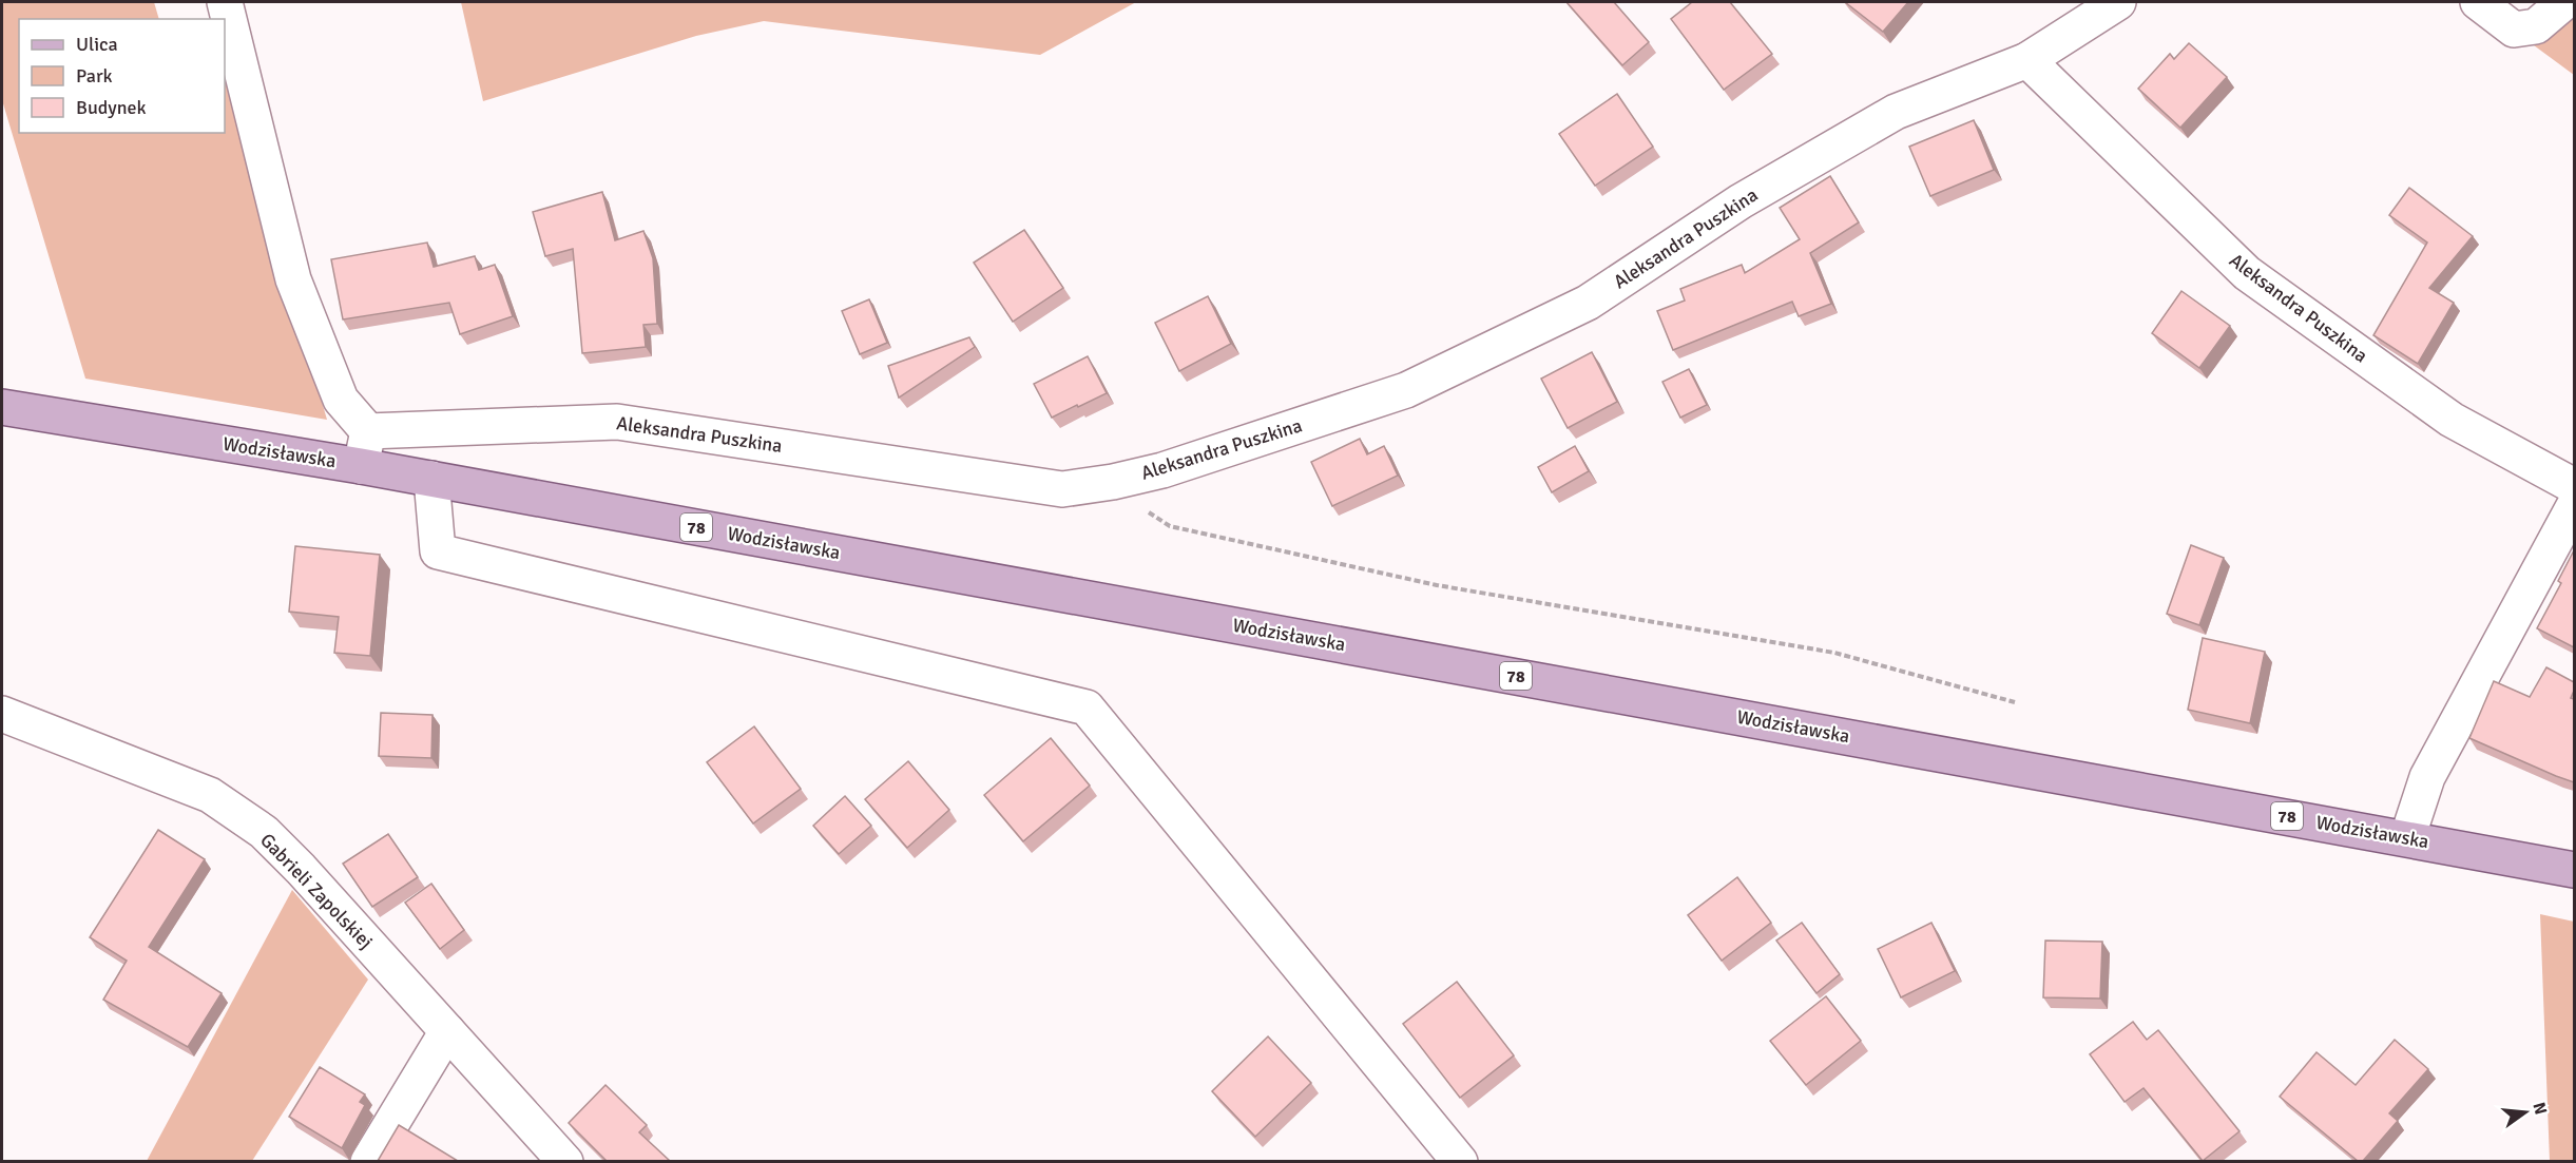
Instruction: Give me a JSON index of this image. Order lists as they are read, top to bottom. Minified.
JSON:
{"streets":{"main road":["Wodzisławska","78"],"street":["Aleksandra Puszkina","Gabrieli Zapolskiej"]},"legend":["Ulica","Park","Budynek"],"north":"right"}
